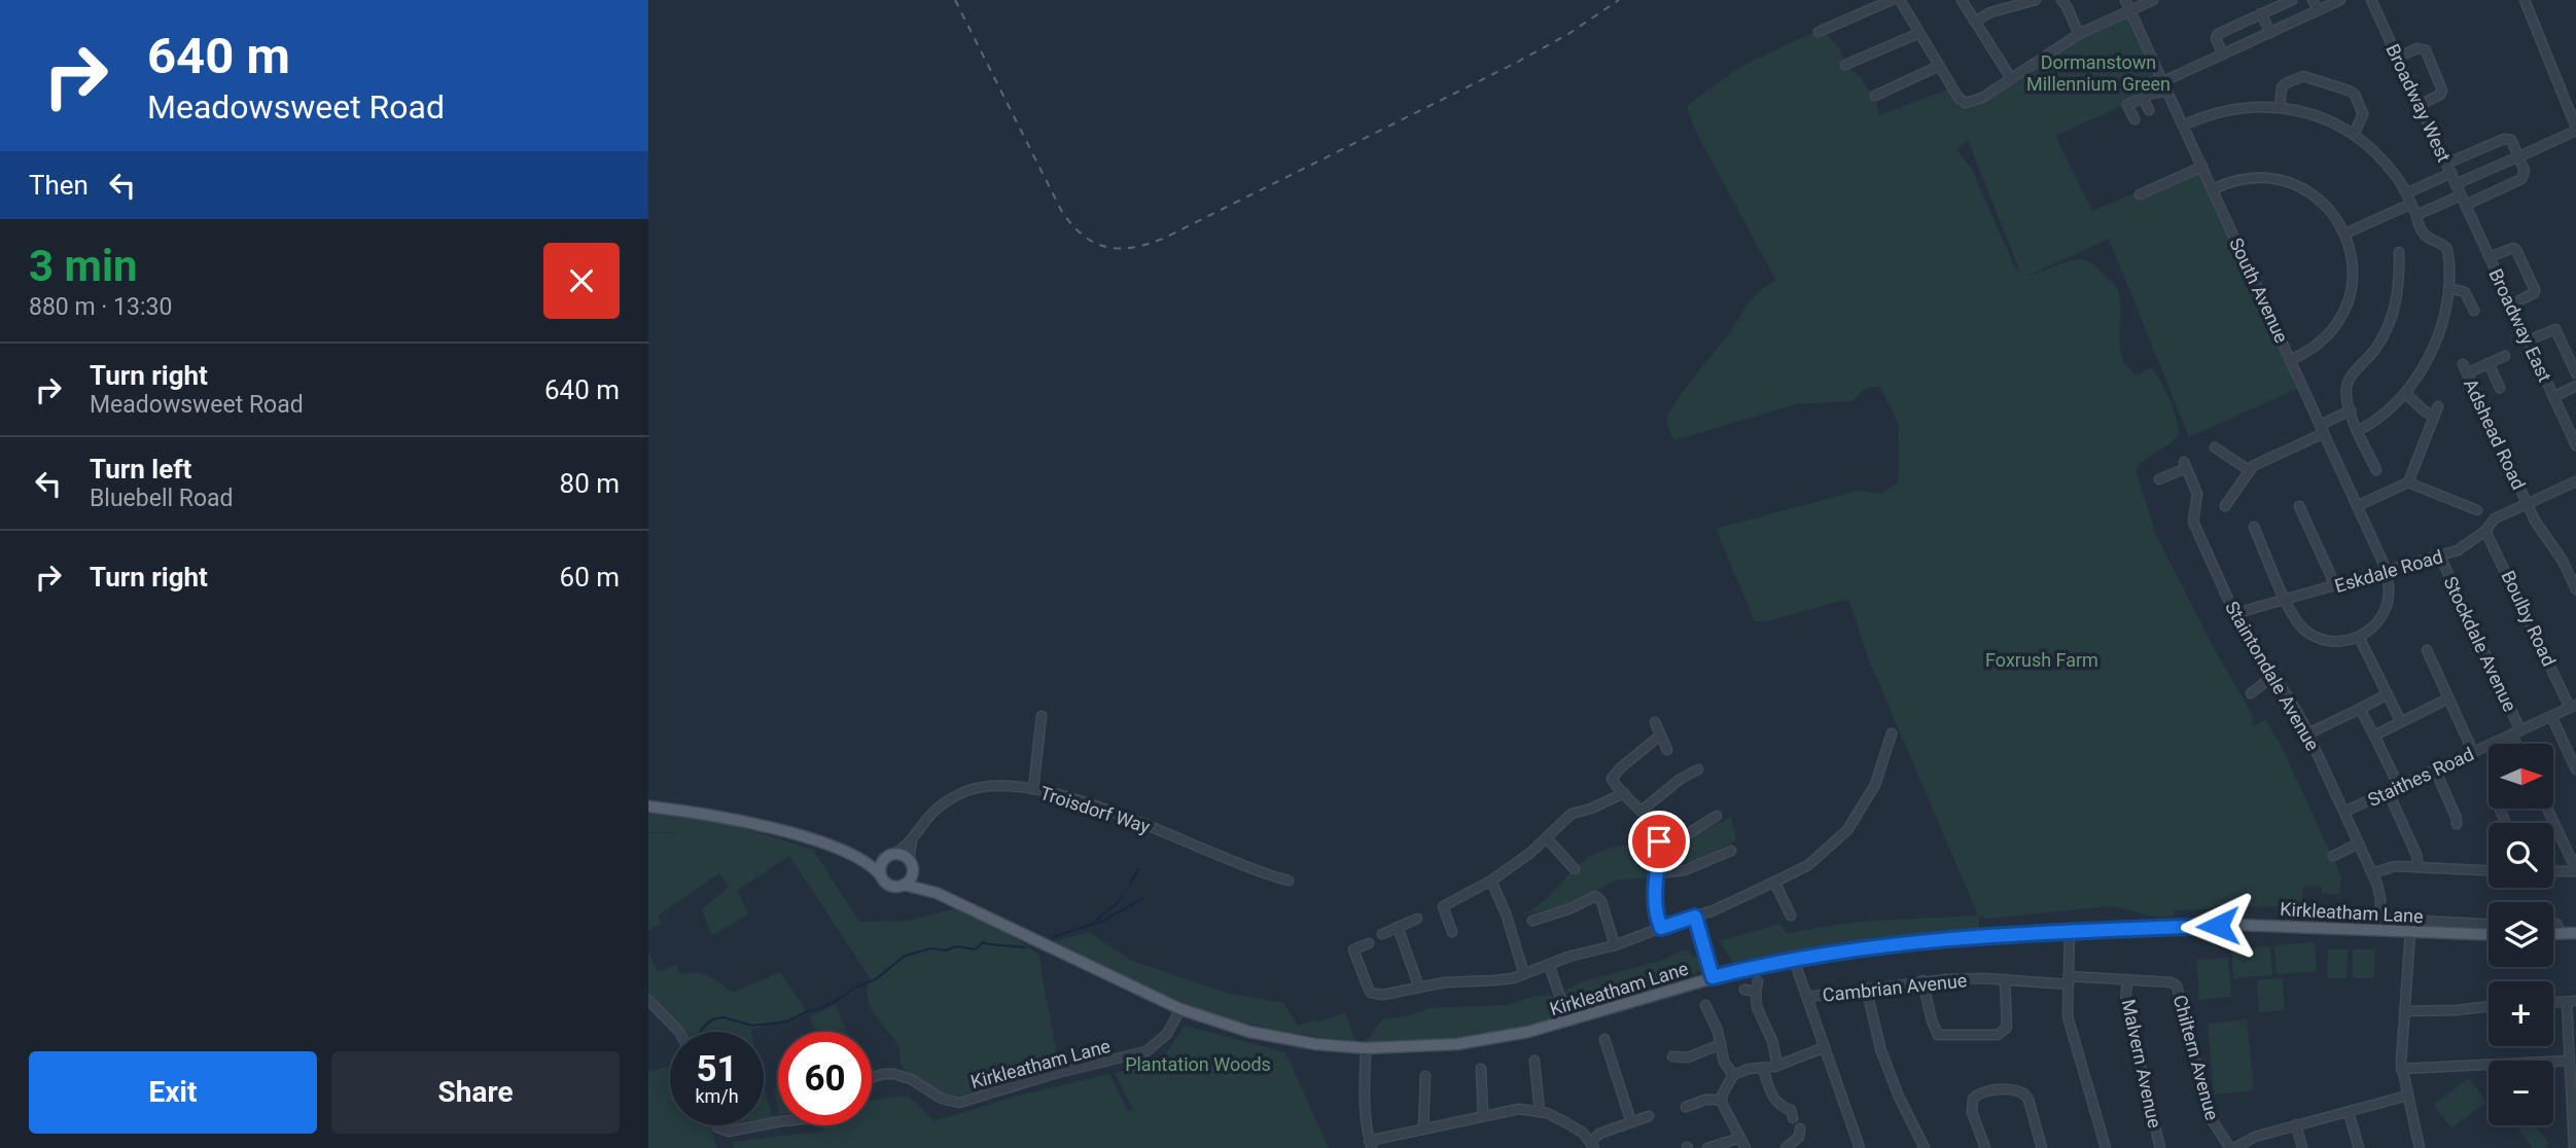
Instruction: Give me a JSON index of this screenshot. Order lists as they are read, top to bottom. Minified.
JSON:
{"streets":{"main road":["Kirkleatham Lane"],"street":["Broadway West","South Avenue","Broadway East","Adshead Road","Eskdale Road","Boulby Road","Stockdale Avenue","Staintondale Avenue","Staithes Road","Troisdorf Way","Cambrian Avenue","Chiltern Avenue","Malvern Avenue"]},"crossings":[["Broadway West","Broadway East"],["South Avenue","Eskdale Road"],["Adshead Road","Eskdale Road"],["Eskdale Road","Boulby Road"],["Eskdale Road","Stockdale Avenue"],["Eskdale Road","Staintondale Avenue"],["Boulby Road","Staithes Road"],["Stockdale Avenue","Staithes Road"],["Staintondale Avenue","Staithes Road"],["Staintondale Avenue","Kirkleatham Lane"],["Troisdorf Way","Kirkleatham Lane"],["Cambrian Avenue","Chiltern Avenue"],["Chiltern Avenue","Malvern Avenue"]],"parks":["Dormanstown Millennium Green","Foxrush Farm","Plantation Woods"],"north":"right","page":{"turn":["640 m","Meadowsweet Road"],"then":"Then","heading":["3 min","880 m · 13:30"],"list":[{"name":"Turn right","note":"Meadowsweet Road","value":"640 m"},{"name":"Turn left","note":"Bluebell Road","value":"80 m"},{"name":"Turn right","value":"60 m"}],"map_buttons":["+","−"],"speed":"51 km/h","limit":"60","buttons":["Exit","Share"]}}
